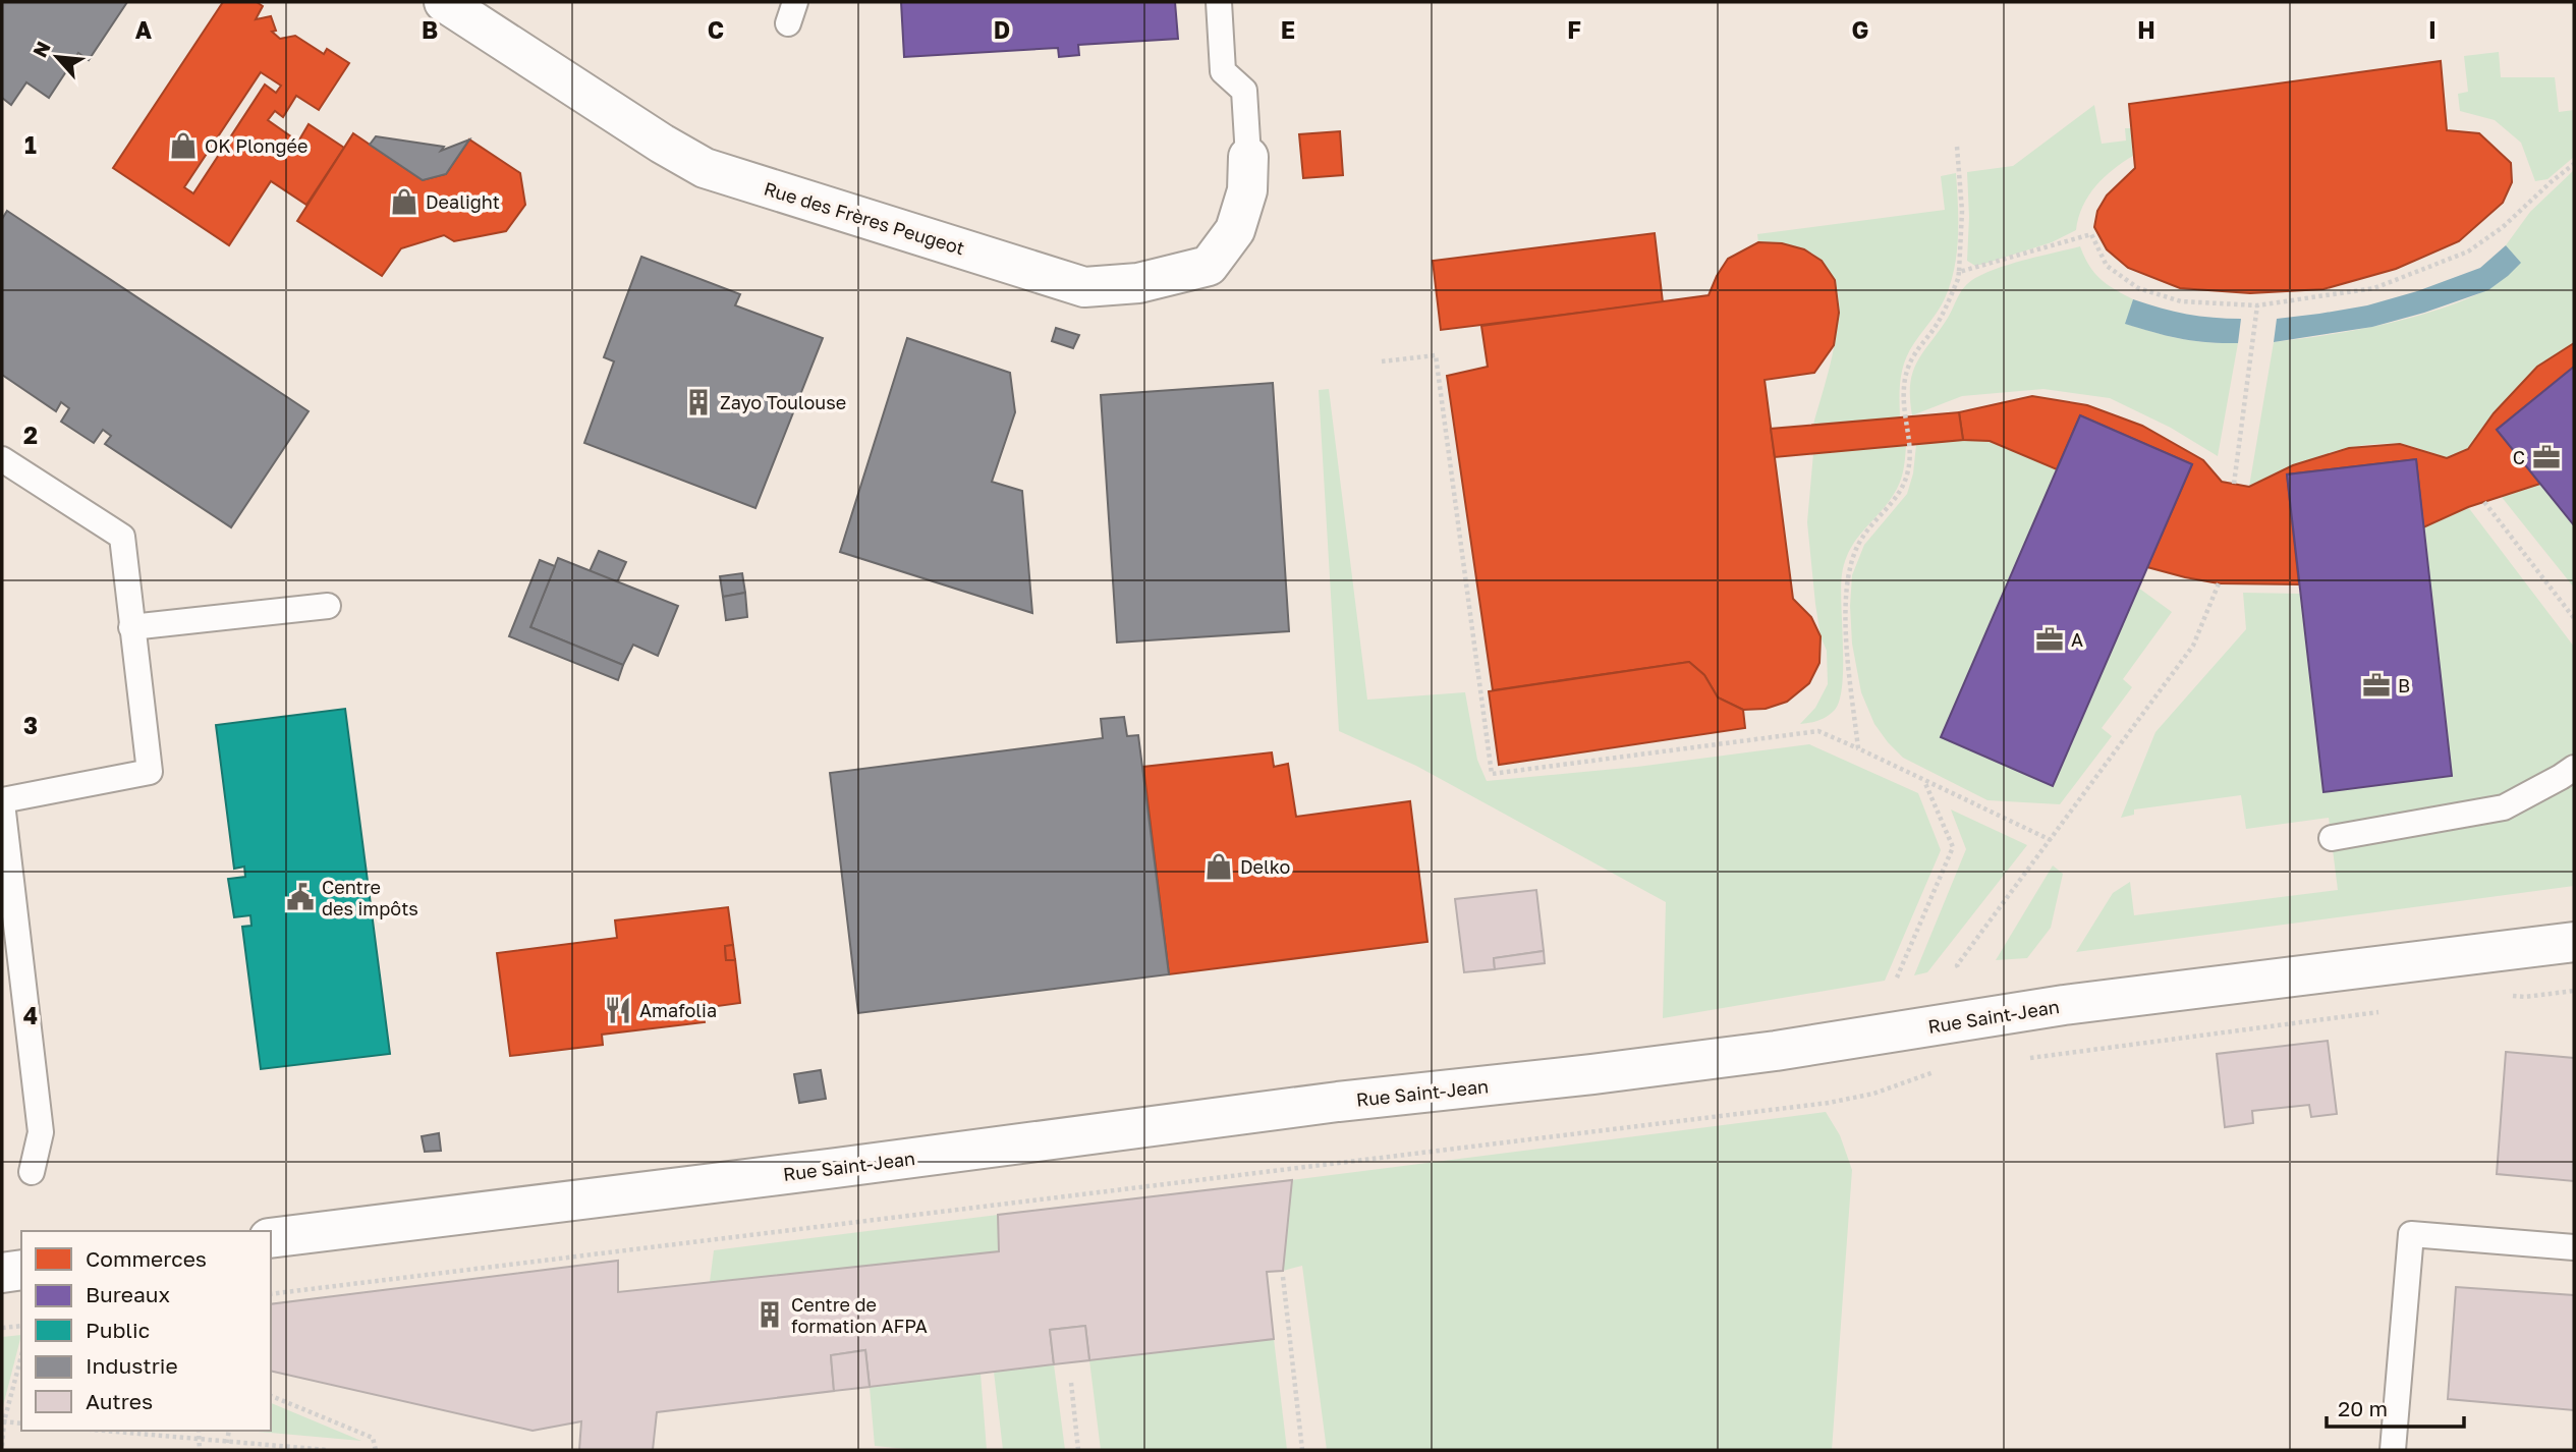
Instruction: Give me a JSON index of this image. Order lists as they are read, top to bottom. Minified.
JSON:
{"streets":{"street":["Rue des Frères Peugeot","Rue Saint-Jean"]},"places":{"shop":["OK Plongée","Dealight","Delko"],"building":["Zayo Toulouse","Centre de formation AFPA"],"office":["C","A","B"],"public building":["Centre des impôts"],"restaurant":["Amafolia"]},"legend":["Commerces","Bureaux","Public","Industrie","Autres"],"scale_bar":"20 m","north":"top left","grid":{"columns":["A","B","C","D","E","F","G","H","I"],"rows":["1","2","3","4"]}}
